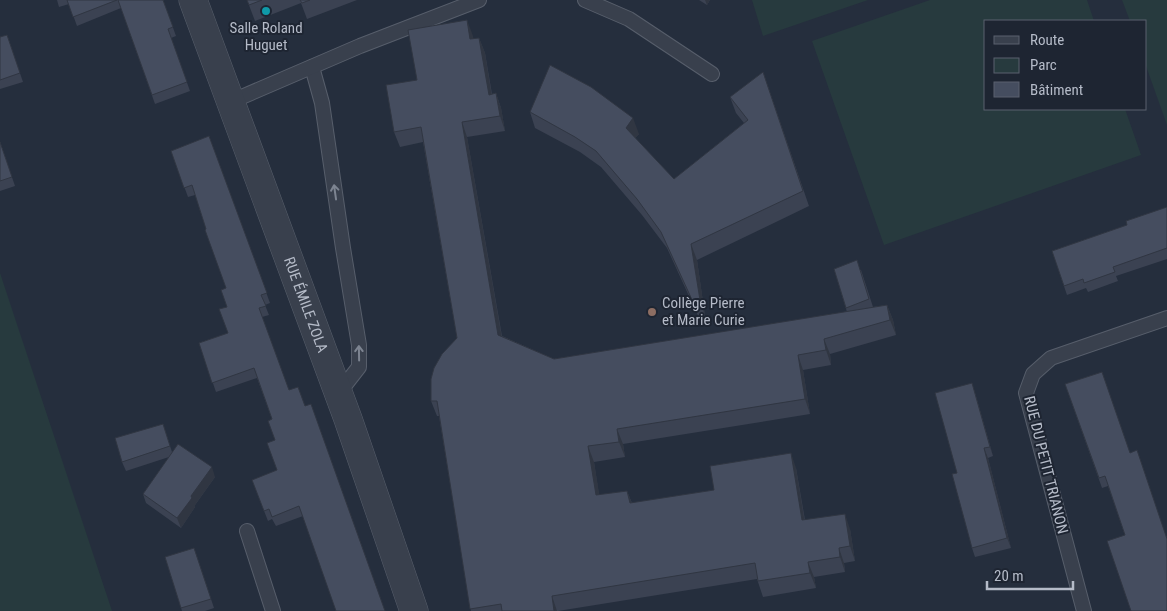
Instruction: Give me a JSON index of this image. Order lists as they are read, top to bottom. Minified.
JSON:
{"streets":{"street":["RUE ÉMILE ZOLA"],"lane":["RUE DU PETIT TRIANON"]},"places":["Salle Roland Huguet","Collège Pierre et Marie Curie"],"legend":["Route","Parc","Bâtiment"],"scale_bar":"20 m"}
